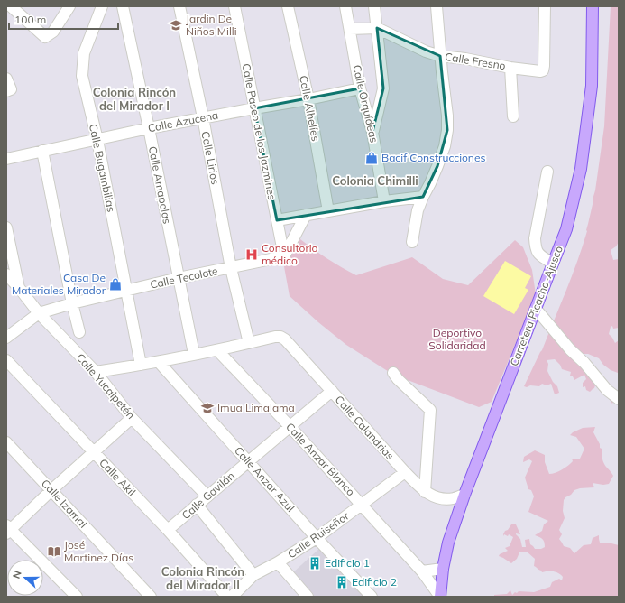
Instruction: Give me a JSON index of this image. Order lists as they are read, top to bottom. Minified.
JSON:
{"streets":{"main road":["Carretera Picacho-Ajusco"],"street":["Calle Fresno","Calle Orquídeas","Calle Alhelíes","Calle Azucena","Calle Paseo de los Jazmines","Calle Lirios","Calle Bugambilias","Calle Amapolas","Calle Tecolote","Calle Yucalpetén","Calle Calandrias","Calle Anzar Blanco","Calle Akil","Calle Anzar Azul","Calle Gavilán","Calle Izamal","Calle Ruiseñor"]},"crossings":[["Calle Fresno","Calle Orquídeas"],["Calle Orquídeas","Calle Azucena"],["Calle Alhelíes","Calle Azucena"],["Calle Azucena","Calle Paseo de los Jazmines"],["Calle Azucena","Calle Lirios"],["Calle Azucena","Calle Bugambilias"],["Calle Azucena","Calle Amapolas"],["Calle Paseo de los Jazmines","Calle Tecolote"],["Calle Lirios","Calle Tecolote"],["Calle Lirios","Calle Calandrias"],["Calle Bugambilias","Calle Tecolote"],["Calle Amapolas","Calle Tecolote"],["Calle Tecolote","Calle Yucalpetén"],["Carretera Picacho-Ajusco","Calle Calandrias"],["Carretera Picacho-Ajusco","Calle Anzar Blanco"],["Calle Yucalpetén","Calle Gavilán"],["Calle Calandrias","Calle Gavilán"],["Calle Calandrias","Calle Ruiseñor"],["Calle Anzar Blanco","Calle Gavilán"],["Calle Anzar Blanco","Calle Ruiseñor"],["Calle Akil","Calle Gavilán"],["Calle Anzar Azul","Calle Gavilán"],["Calle Anzar Azul","Calle Ruiseñor"]],"districts":["Colonia Rincón del Mirador I","Colonia Chimilli","Colonia Rincón del Mirador II"],"parks":["Deportivo Solidaridad"],"places":{"school or university":["Jardin De Niños Milli","Imua Limalama"],"shop":["Bacif Construcciones","Casa De Materiales Mirador"],"hospital":["Consultorio médico"],"library":["José Martinez Días"],"building":["Edificio 1","Edificio 2"]},"scale_bar":"100 m","north":"left"}
